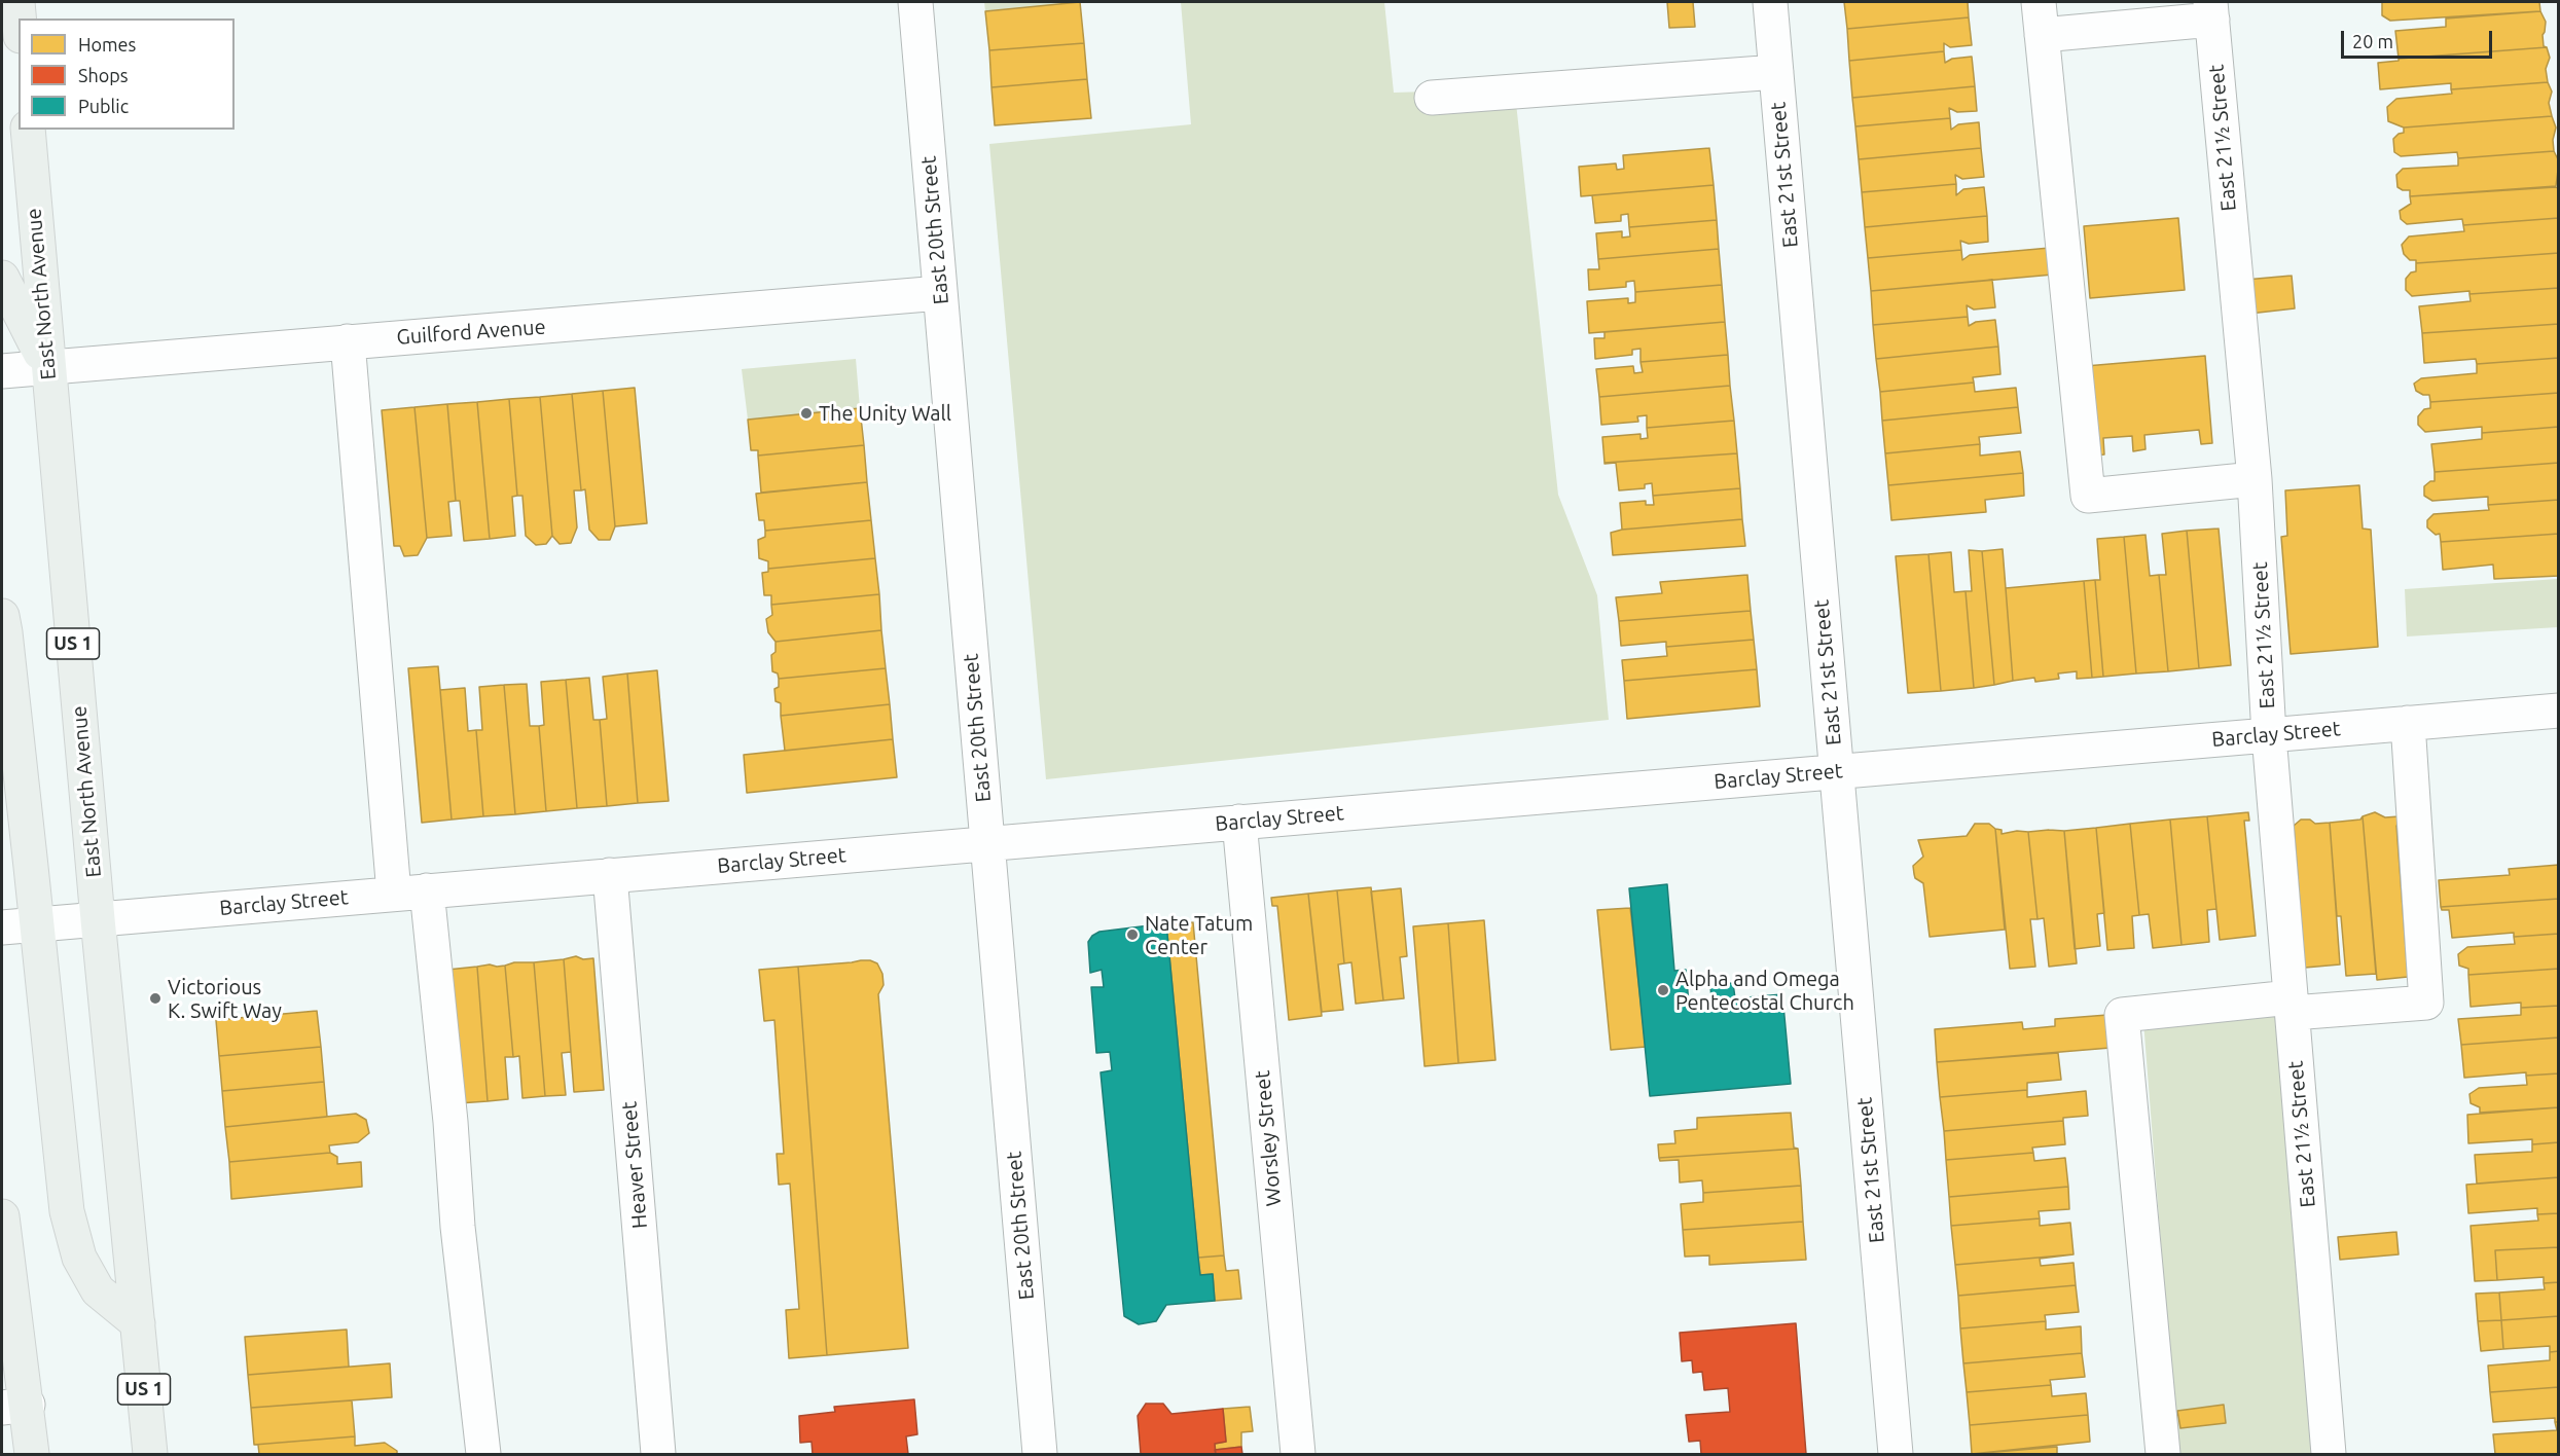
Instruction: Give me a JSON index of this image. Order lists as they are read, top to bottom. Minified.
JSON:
{"streets":{"main road":["East North Avenue","US 1"],"street":["East 21½ Street","East 21st Street","East 20th Street","Guilford Avenue","Barclay Street","Worsley Street","Heaver Street"]},"crossings":[["East 21½ Street","Barclay Street"],["East 21st Street","Barclay Street"],["East 20th Street","Guilford Avenue"],["East 20th Street","Barclay Street"],["East North Avenue","Guilford Avenue"],["East North Avenue","Barclay Street"],["Barclay Street","Worsley Street"],["Barclay Street","Heaver Street"]],"places":["The Unity Wall","Nate Tatum Center","Alpha and Omega Pentecostal Church","Victorious K. Swift Way"],"legend":["Homes","Shops","Public"],"scale_bar":"20 m"}
